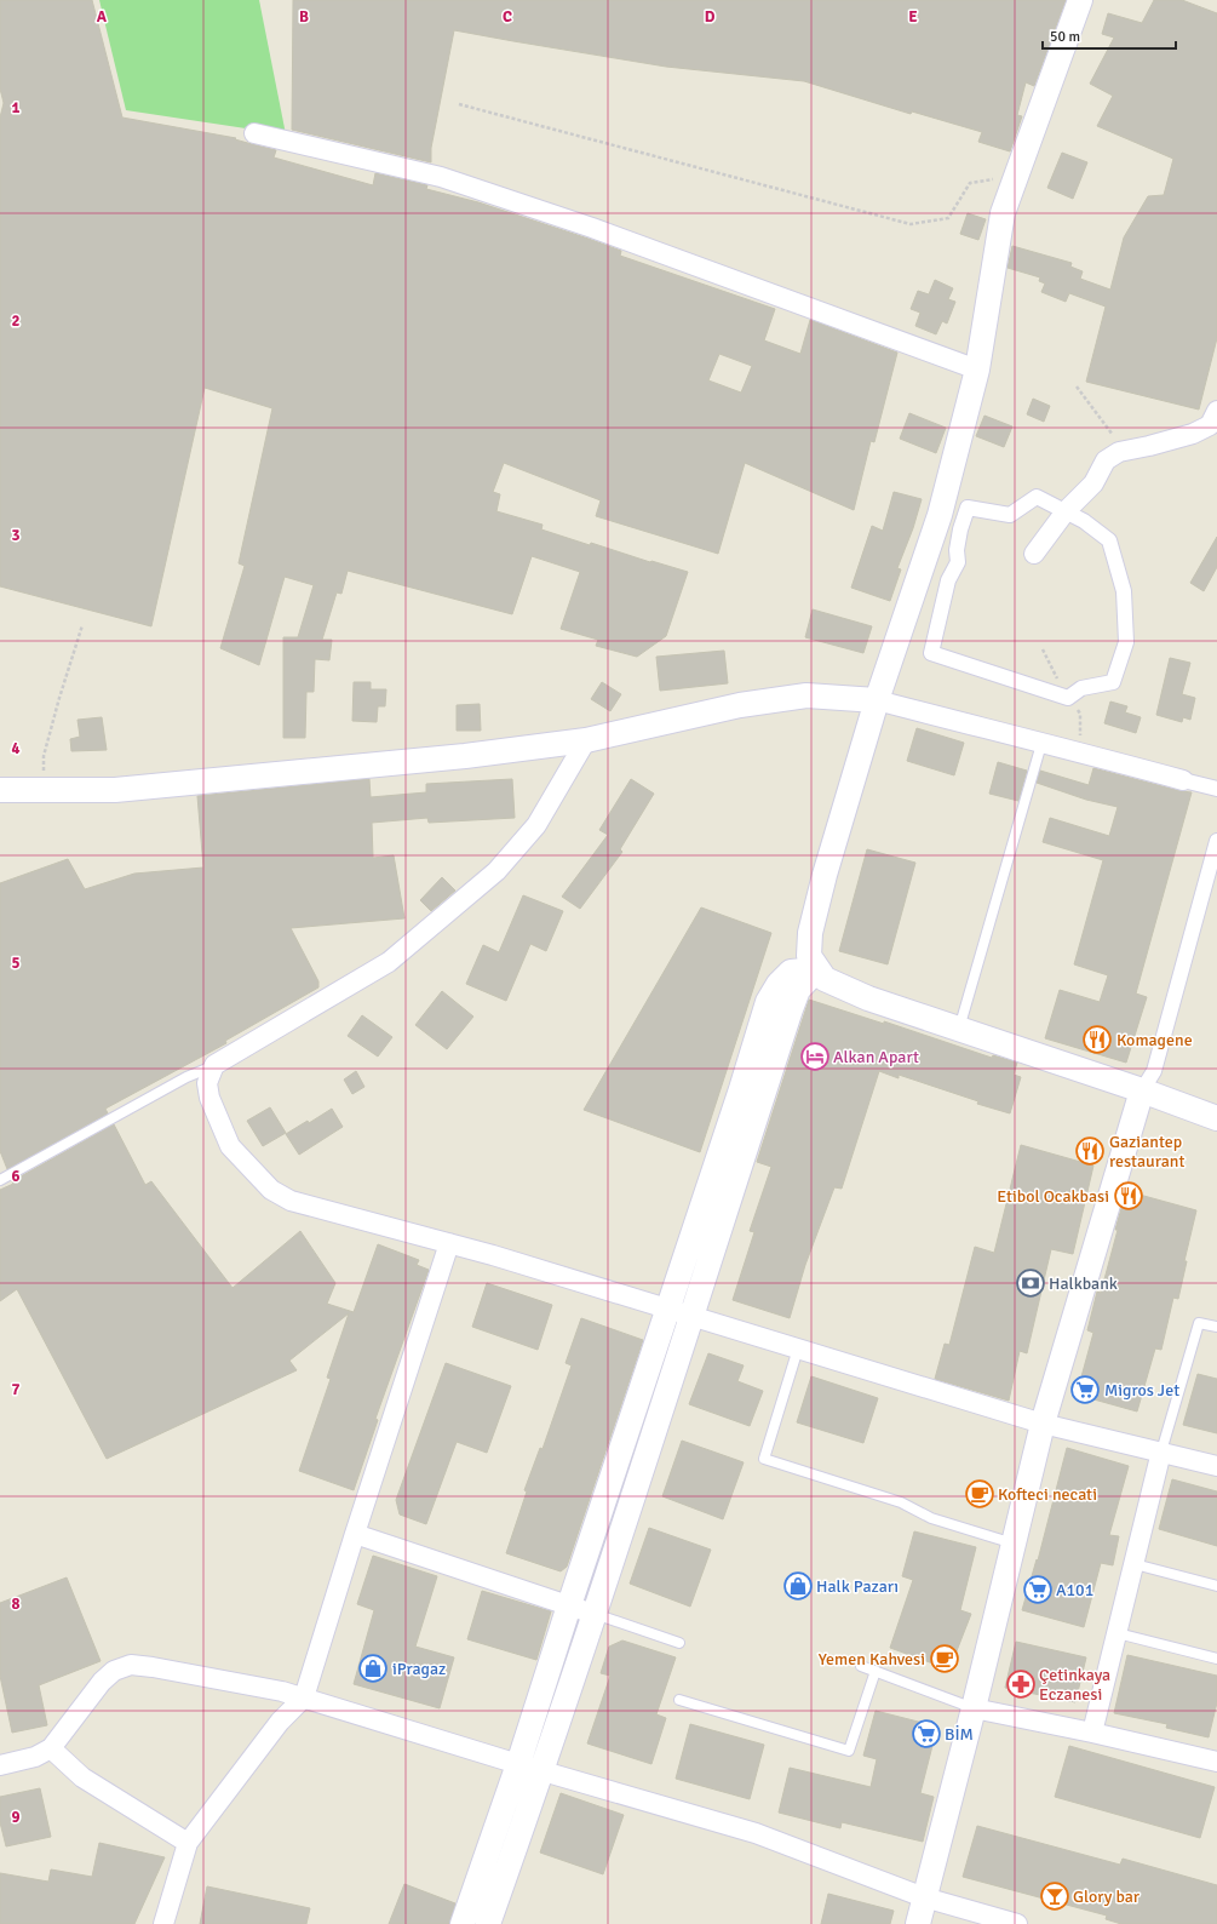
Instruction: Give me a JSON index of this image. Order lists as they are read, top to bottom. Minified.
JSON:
{"places":{"restaurant":["Komagene","Gaziantep restaurant","Etibol Ocakbasi"],"hotel":["Alkan Apart"],"bank":["Halkbank"],"supermarket":["Migros Jet","A101","BİM"],"cafe":["Kofteci necati","Yemen Kahvesi"],"shop":["Halk Pazarı","iPragaz"],"pharmacy":["Çetinkaya Eczanesi"],"bar":["Glory bar"]},"scale_bar":"50 m","grid":{"columns":["A","B","C","D","E"],"rows":["1","2","3","4","5","6","7","8","9"]}}
